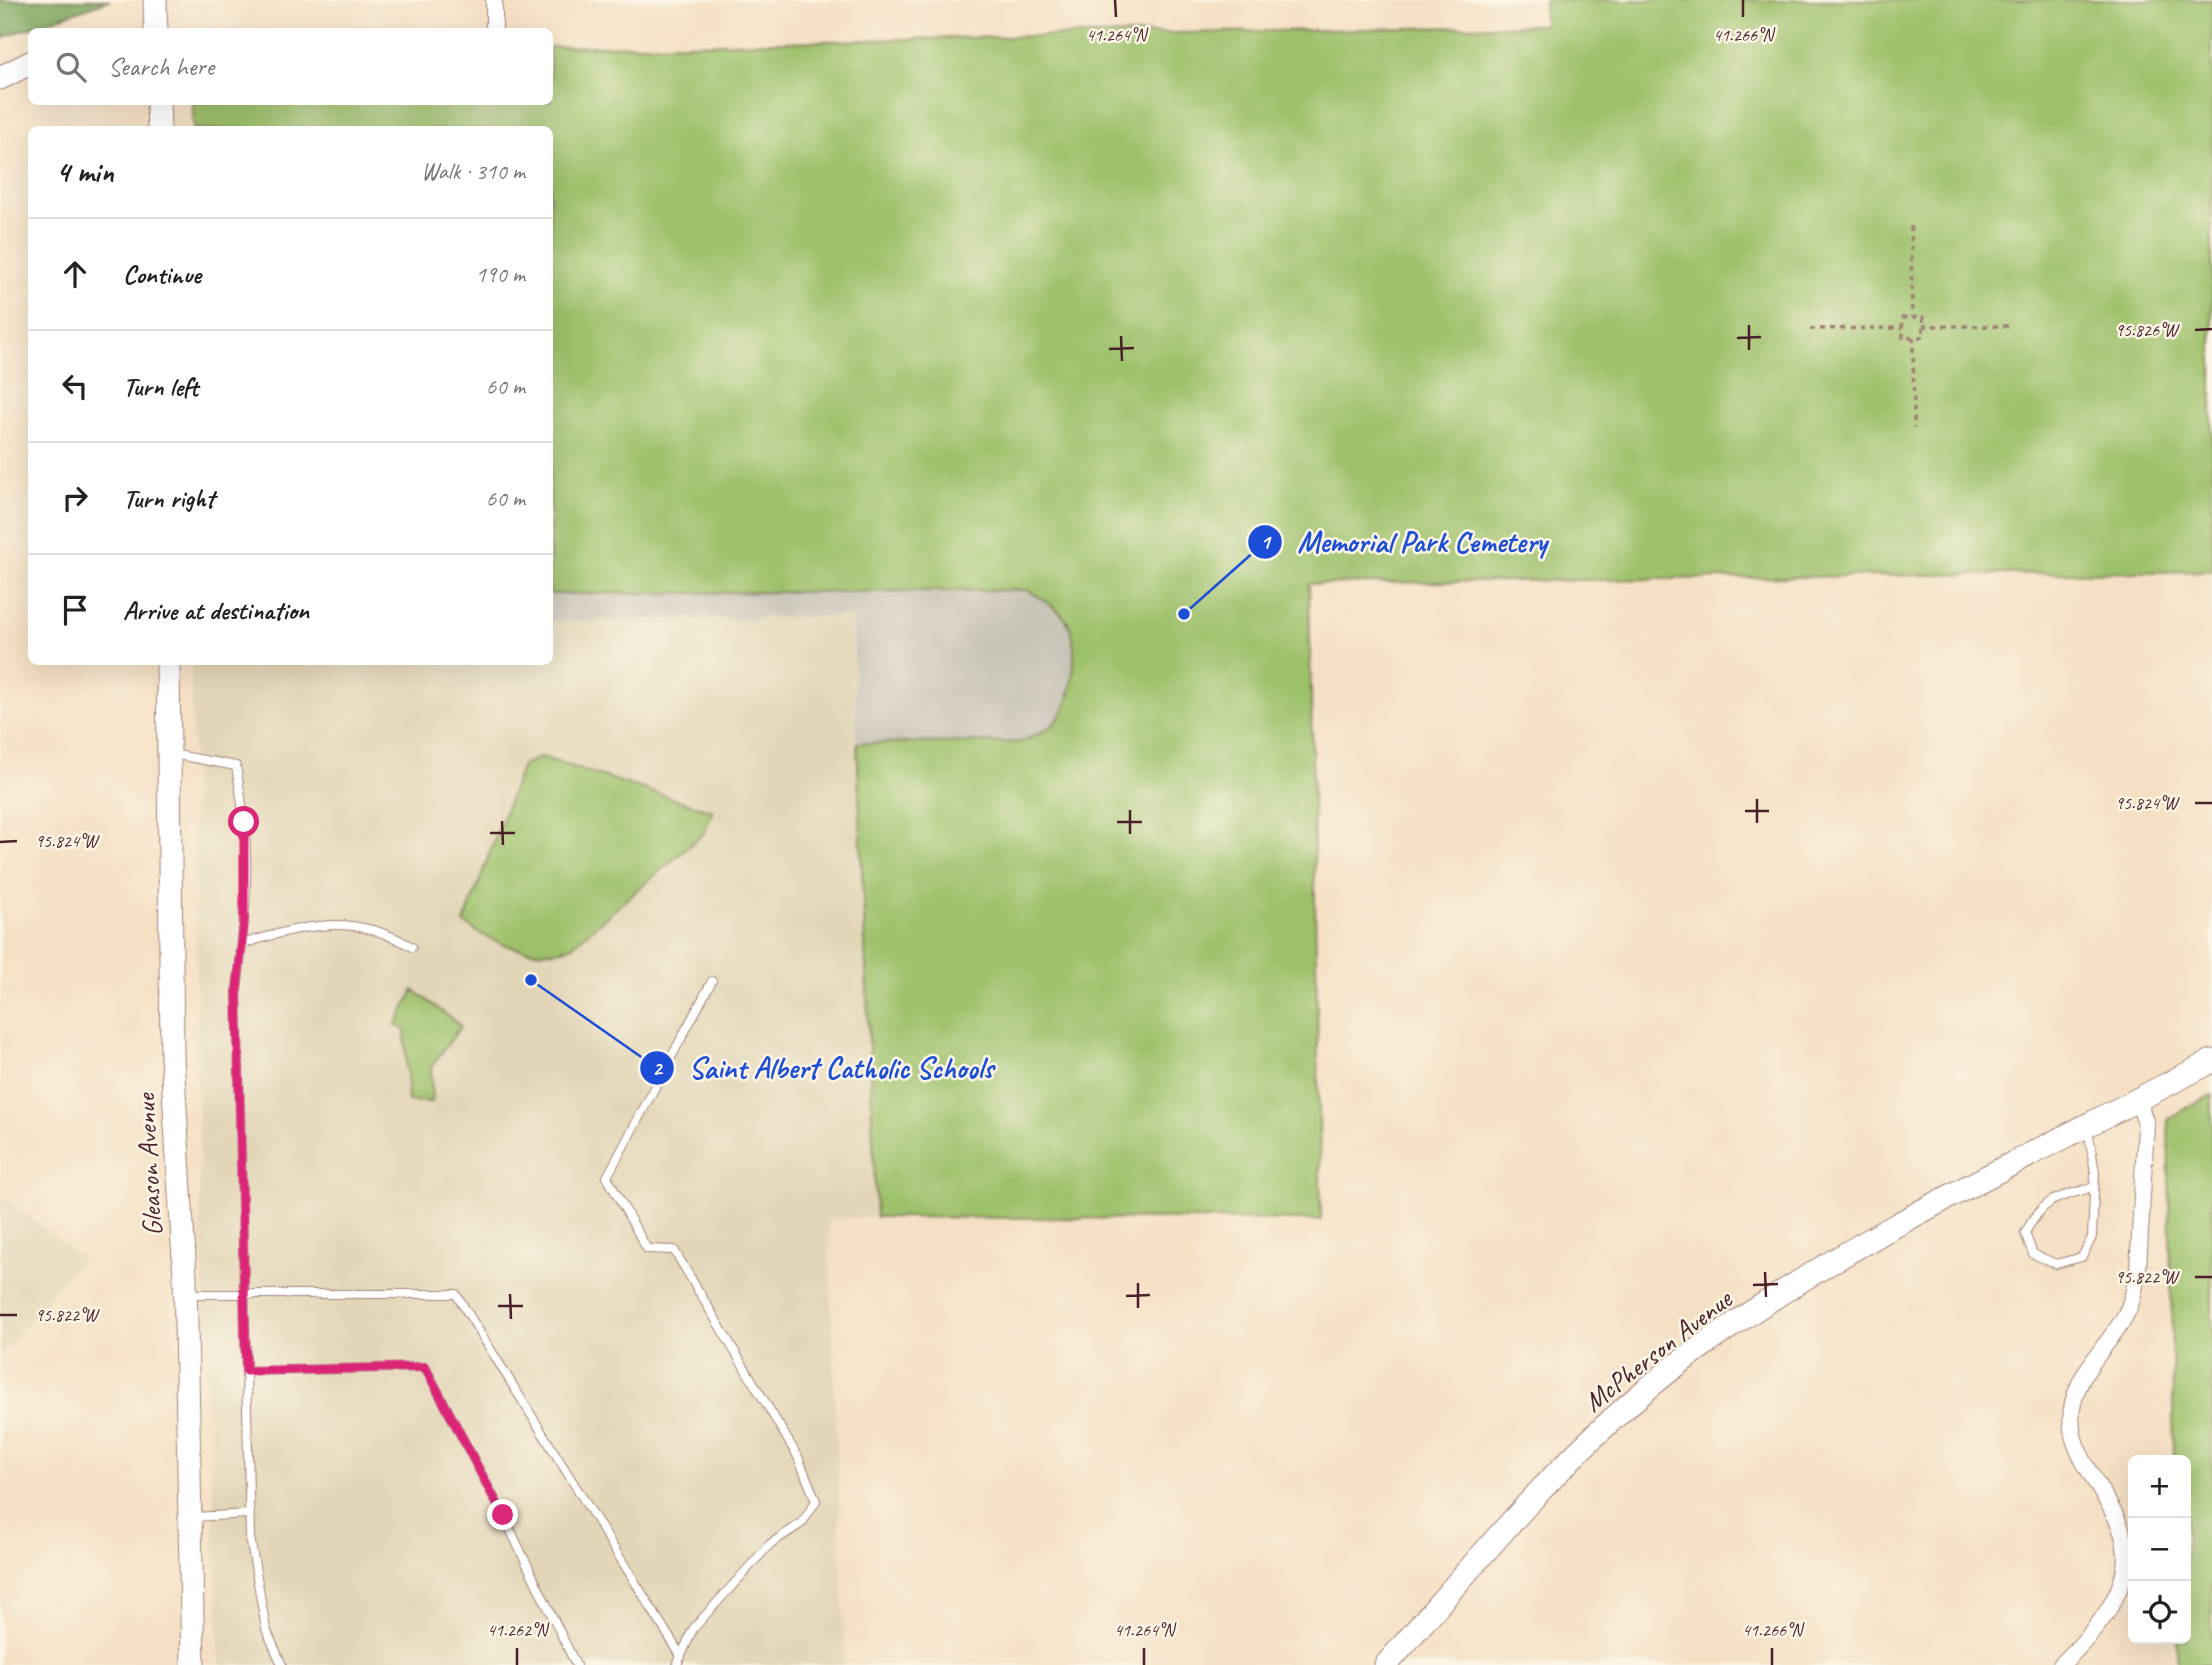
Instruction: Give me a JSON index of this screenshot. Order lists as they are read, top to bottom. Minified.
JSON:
{"streets":{"street":["Gleason Avenue","McPherson Avenue"]},"places":["Memorial Park Cemetery","Saint Albert Catholic Schools"],"page":{"search":"Search here","heading":["4 min","Walk · 310 m"],"list":[["Continue","190 m"],["Turn left","60 m"],["Turn right","60 m"],"Arrive at destination"],"map_buttons":["+","−"]},"coordinates":["41.264°N","41.266°N","95.826°W","95.824°W","95.822°W","41.262°N"]}
